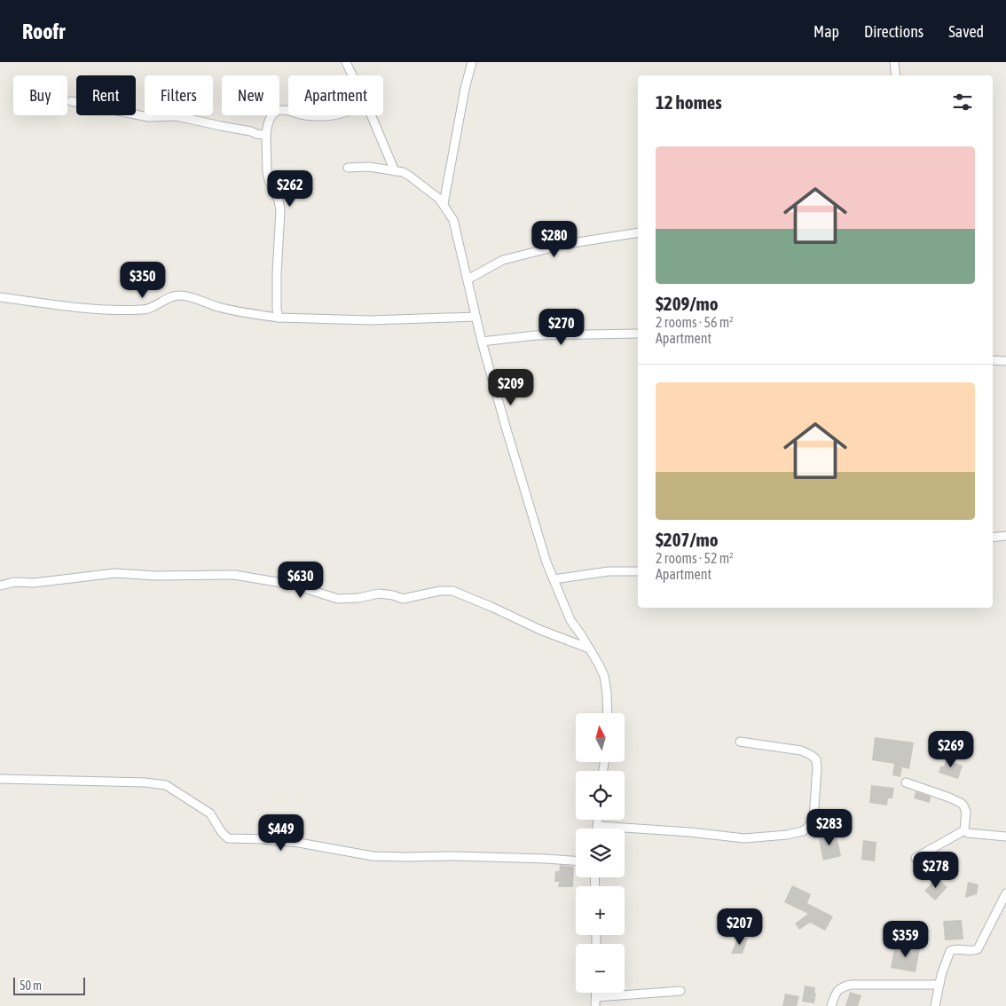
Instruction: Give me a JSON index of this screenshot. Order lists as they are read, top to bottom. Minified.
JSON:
{"scale_bar":"50 m","north":"top","page":{"header":"Roofr","nav":["Map","Directions","Saved"],"chip":["Buy","Rent","Filters","New","Apartment"],"heading":"12 homes","list":[{"name":"$209/mo","note":"2 rooms · 56 m² · Apartment"},{"name":"$207/mo","note":"2 rooms · 52 m² · Apartment"}],"price":["$262","$280","$350","$270","$209","$630","$269","$283","$449","$278","$207","$359"],"map_buttons":["+","−"],"scale":"50 m"}}
